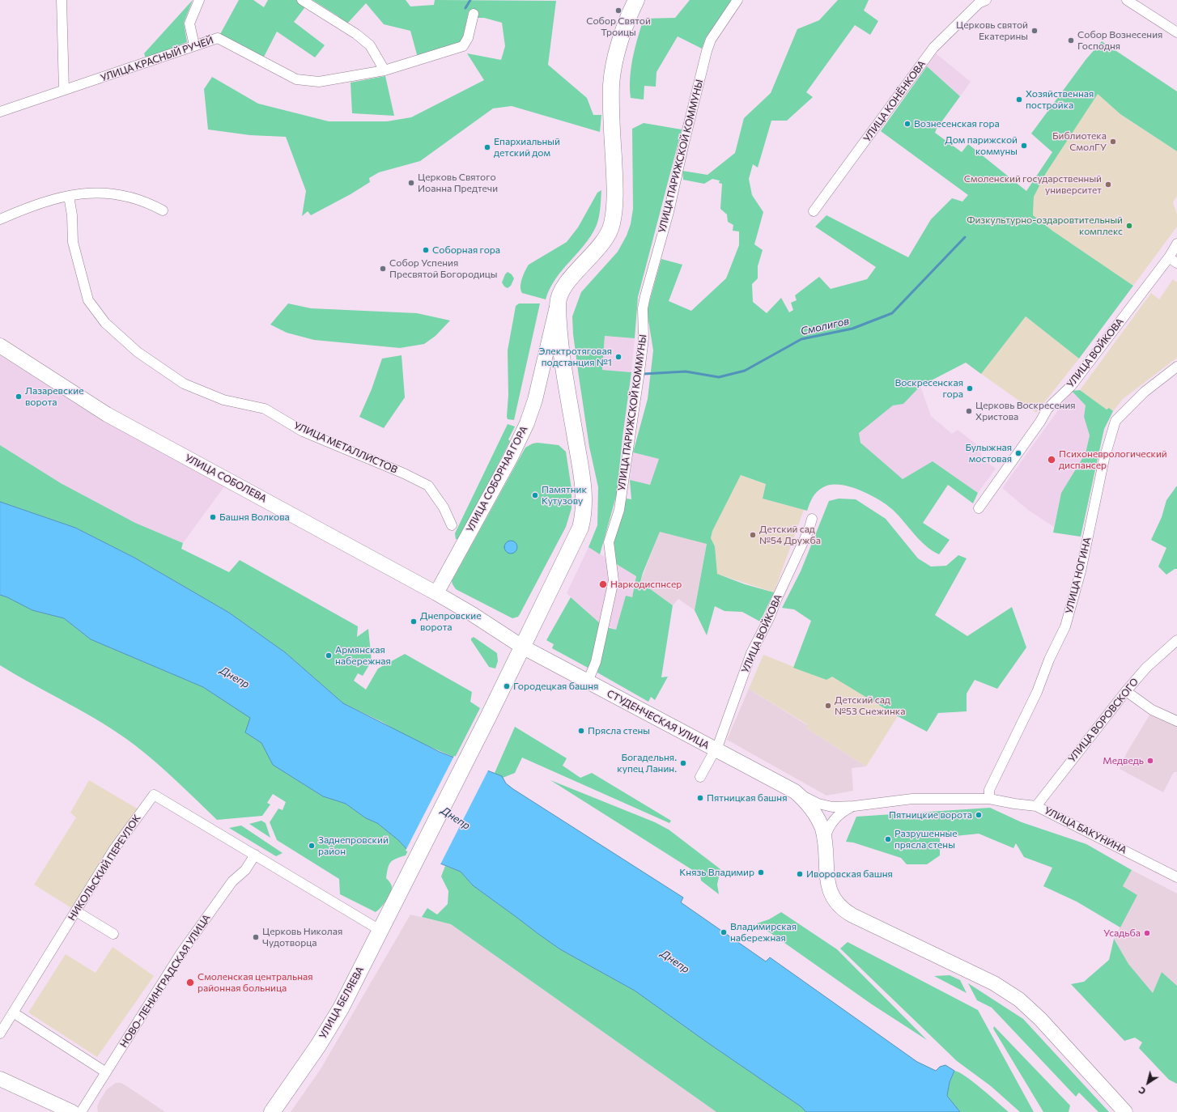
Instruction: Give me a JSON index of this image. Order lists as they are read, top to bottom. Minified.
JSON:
{"streets":{"main road":["УЛИЦА СОБОЛЕВА","УЛИЦА СОБОРНАЯ ГОРА","СТУДЕНЧЕСКАЯ УЛИЦА","УЛИЦА БЕЛЯЕВА"],"street":["УЛИЦА КРАСНЫЙ РУЧЕЙ","УЛИЦА КОНЁНКОВА","УЛИЦА ПАРИЖСКОЙ КОММУНЫ","УЛИЦА ВОЙКОВА","УЛИЦА МЕТАЛЛИСТОВ","УЛИЦА НОГИНА","УЛИЦА ВОРОВСКОГО","УЛИЦА БАКУНИНА","НИКОЛЬСКИЙ ПЕРЕУЛОК","НОВО-ЛЕНИНГРАДСКАЯ УЛИЦА"]},"crossings":[["УЛИЦА ПАРИЖСКОЙ КОММУНЫ","СТУДЕНЧЕСКАЯ УЛИЦА"],["УЛИЦА ВОЙКОВА","СТУДЕНЧЕСКАЯ УЛИЦА"],["УЛИЦА СОБОЛЕВА","УЛИЦА СОБОРНАЯ ГОРА"],["УЛИЦА СОБОЛЕВА","СТУДЕНЧЕСКАЯ УЛИЦА"],["УЛИЦА СОБОЛЕВА","УЛИЦА БЕЛЯЕВА"],["УЛИЦА СОБОРНАЯ ГОРА","УЛИЦА БЕЛЯЕВА"],["УЛИЦА НОГИНА","СТУДЕНЧЕСКАЯ УЛИЦА"],["УЛИЦА НОГИНА","УЛИЦА БАКУНИНА"],["СТУДЕНЧЕСКАЯ УЛИЦА","УЛИЦА БАКУНИНА"],["СТУДЕНЧЕСКАЯ УЛИЦА","УЛИЦА БЕЛЯЕВА"],["УЛИЦА ВОРОВСКОГО","УЛИЦА БАКУНИНА"],["НИКОЛЬСКИЙ ПЕРЕУЛОК","НОВО-ЛЕНИНГРАДСКАЯ УЛИЦА"],["НИКОЛЬСКИЙ ПЕРЕУЛОК","УЛИЦА БЕЛЯЕВА"]],"water":["Смолигов","Днепр"],"places":["Собор Святой Троицы","Церковь святой Екатерины","Собор Вознесения Господня","Хозяйственная постройка","Вознесенская гора","Библиотека СмолГУ","Дом парижской коммуны","Епархиальный детский дом","Церковь Святого Иоанна Предтечи","Смоленский государственный университет","Физкультурно-оздаровтительный комплекс","Соборная гора","Собор Успения Пресвятой Богородицы","Электротяговая подстанция №1","Воскресенская гора","Лазаревские ворота","Церковь Воскресения Христова","Булыжная мостовая","Психоневрологический диспансер","Памятник Кутузову","Башня Волкова","Детский сад №54 Дружба","Наркодиспнсер","Днепровские ворота","Армянская набережная","Городецкая башня","Детский сад №53 Снежинка","Прясла стены","Медведь","Богадельня. купец Ланин.","Пятницкая башня","Пятницкие ворота","Разрушенные прясла стены","Заднепровский район","Князь Владимир","Иворовская башня","Владимирская набережная","Усадьба","Церковь Николая Чудотворца","Смоленская центральная районная больница"],"north":"bottom left"}
